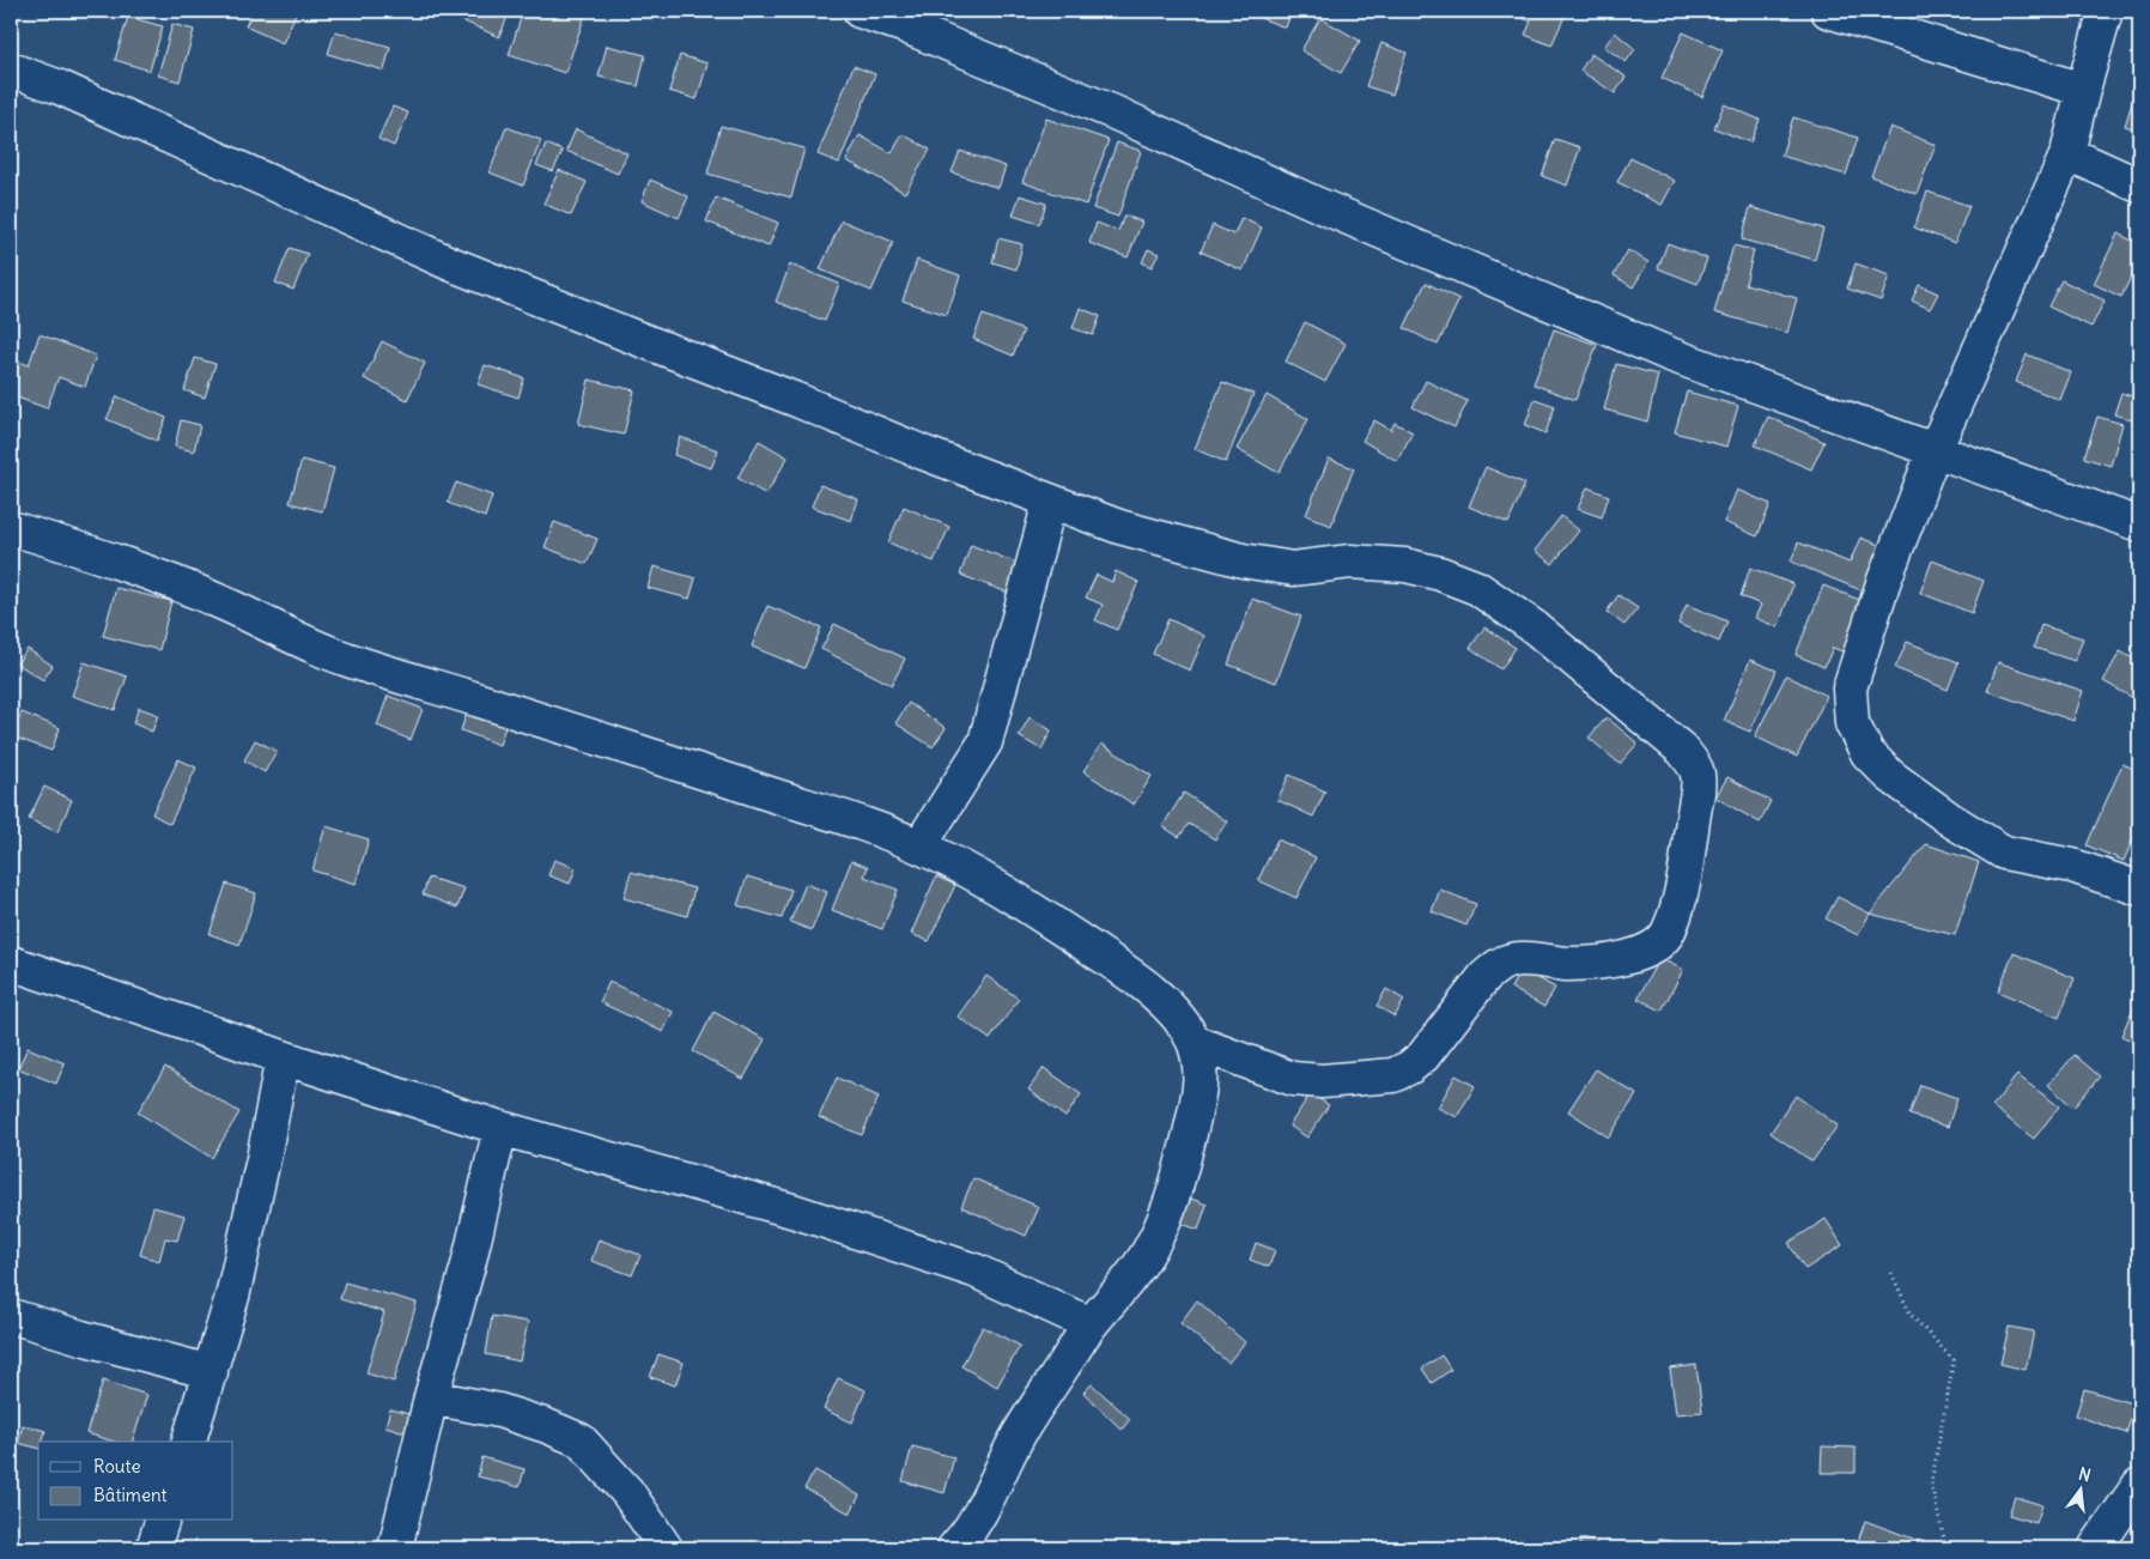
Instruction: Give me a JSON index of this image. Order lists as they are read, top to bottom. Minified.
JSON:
{"legend":["Route","Bâtiment"],"north":"top"}
